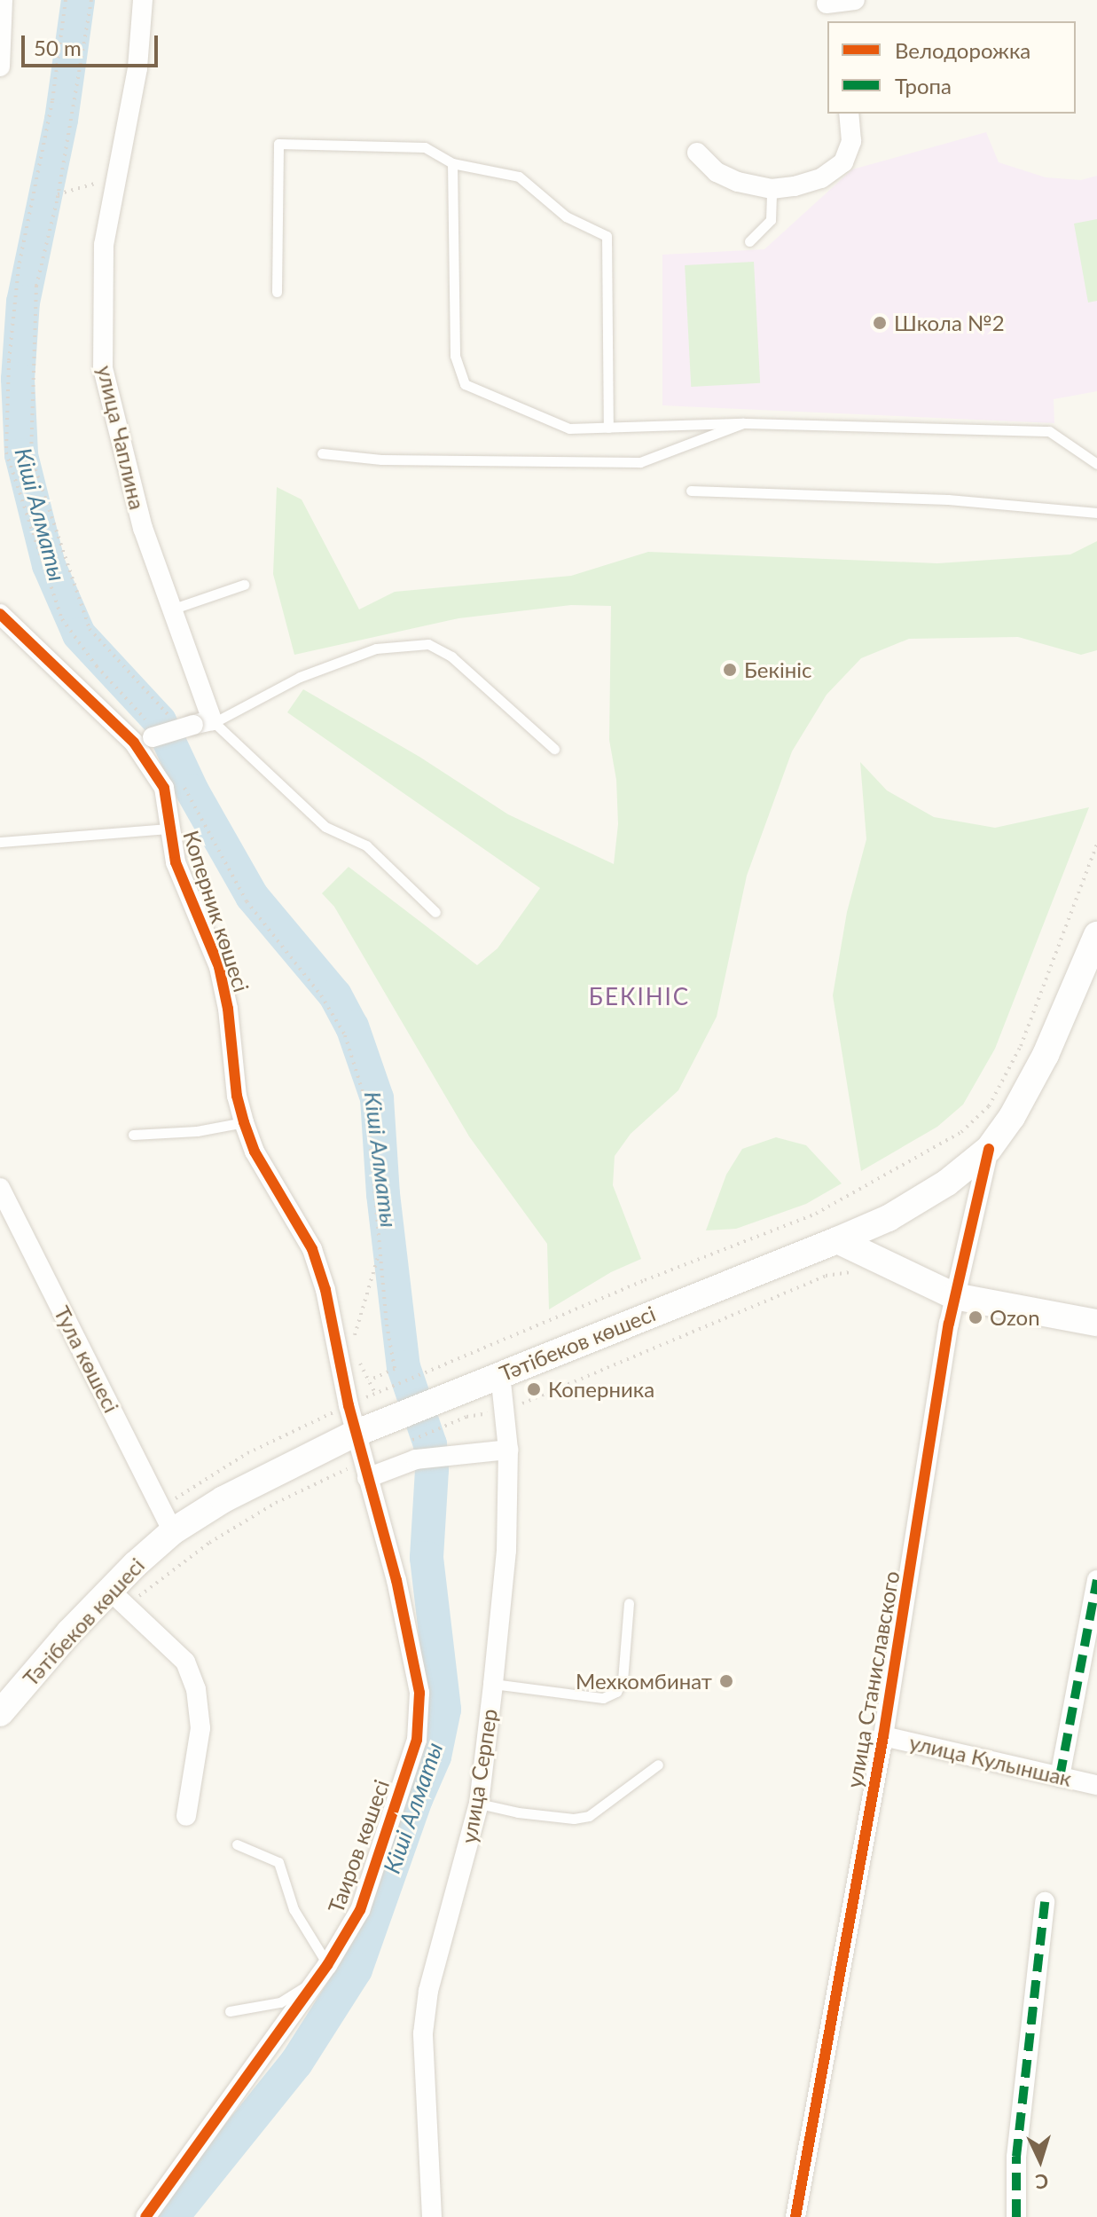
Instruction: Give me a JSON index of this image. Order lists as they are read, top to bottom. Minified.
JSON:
{"streets":{"main road":["Тәтібеков көшесі"],"street":["улица Чаплина","Коперник көшесі","Тула көшесі","улица Станиславского","улица Кулыншак","улица Серпер","Таиров көшесі"]},"crossings":[["Коперник көшесі","Тәтібеков көшесі"],["Коперник көшесі","Таиров көшесі"],["Тәтібеков көшесі","Тула көшесі"],["Тәтібеков көшесі","улица Станиславского"],["Тәтібеков көшесі","улица Серпер"],["Тәтібеков көшесі","Таиров көшесі"],["улица Станиславского","улица Кулыншак"]],"districts":["БЕКІНІС"],"water":["Кіші Алматы"],"places":["Школа №2","Бекініс","Ozon","Коперника","Мехкомбинат"],"legend":["Велодорожка","Тропа"],"scale_bar":"50 m","north":"bottom"}
